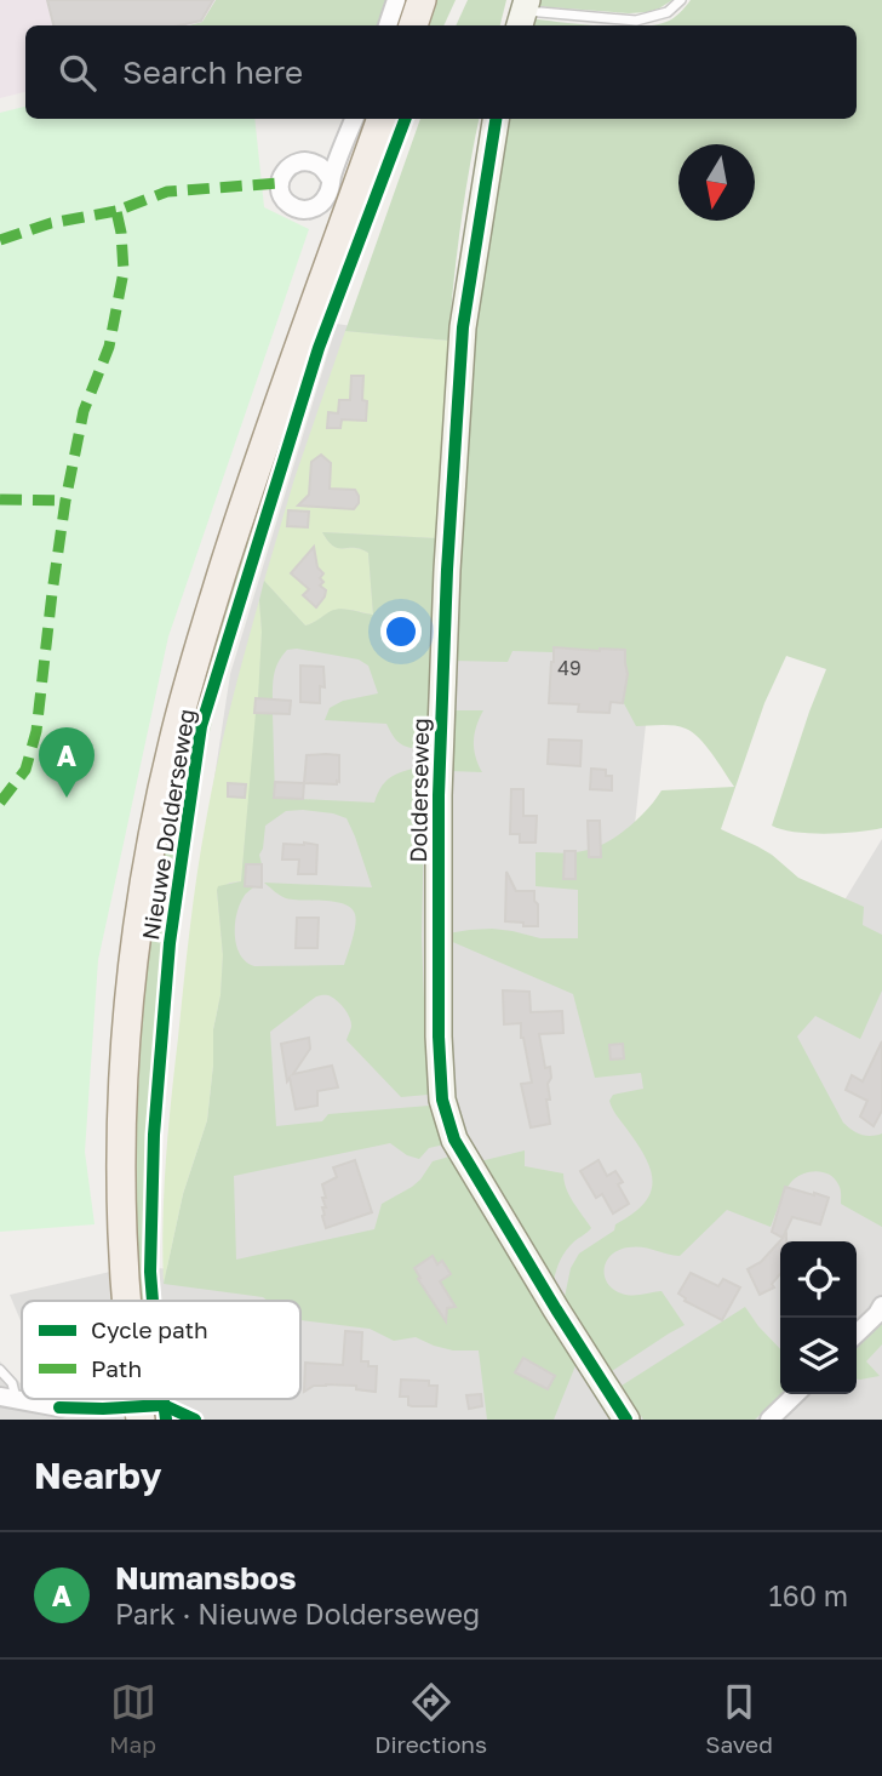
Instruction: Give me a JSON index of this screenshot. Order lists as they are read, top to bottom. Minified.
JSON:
{"streets":{"main road":["Dolderseweg","Nieuwe Dolderseweg"]},"house_numbers":["49"],"legend":["Cycle path","Path"],"north":"bottom","page":{"search":"Search here","pins":"A","heading":"Nearby","list":[{"mark":"A","name":"Numansbos","note":"Park · Nieuwe Dolderseweg","value":"160 m"}],"nav":["Map","Directions","Saved"]}}
